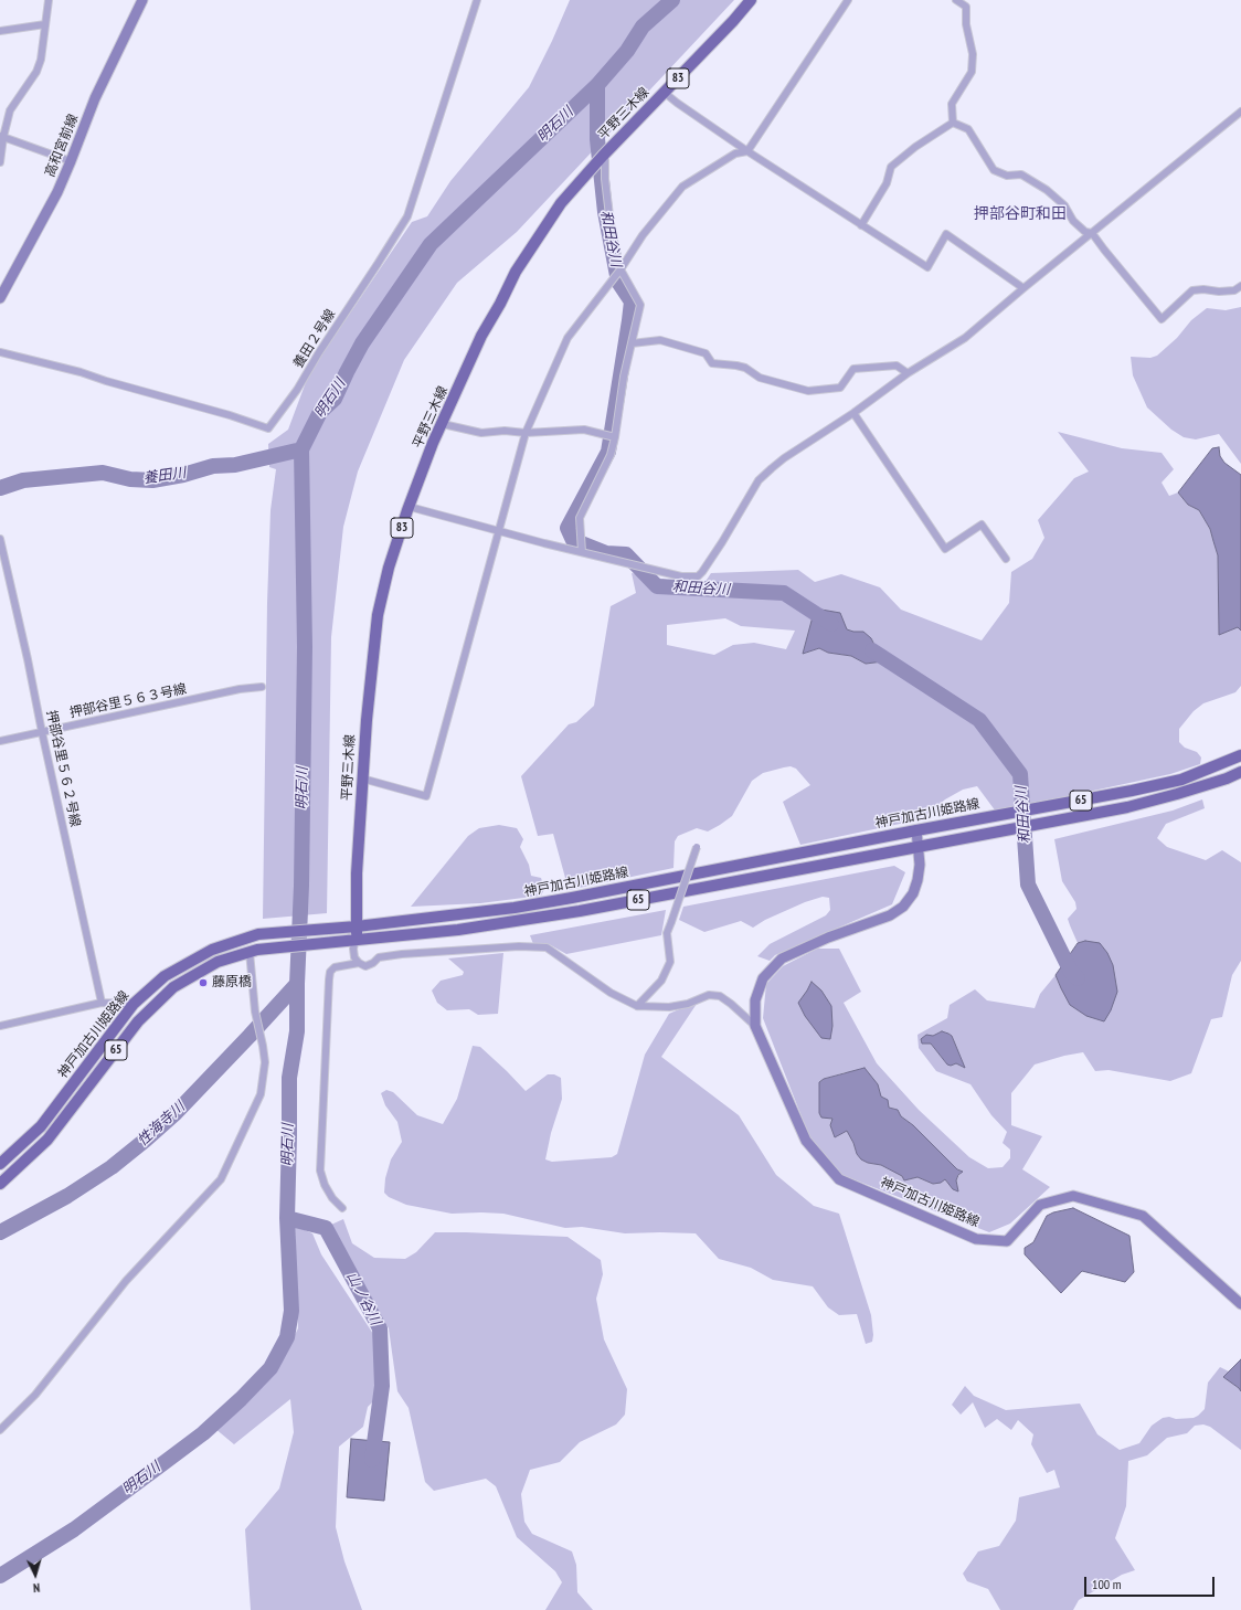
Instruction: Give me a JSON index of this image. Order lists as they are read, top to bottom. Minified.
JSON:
{"streets":{"main road":["83","平野三木線","65","神戸加古川姫路線"],"street":["高和宮前線","養田２号線","押部谷里５６３号線","押部谷里５６２号線"]},"crossings":[["平野三木線","神戸加古川姫路線"],["押部谷里５６３号線","押部谷里５６２号線"]],"districts":["押部谷町和田"],"water":["明石川","和田谷川","養田川","性海寺川","山ノ谷川"],"places":["藤原橋"],"scale_bar":"100 m","north":"bottom"}
